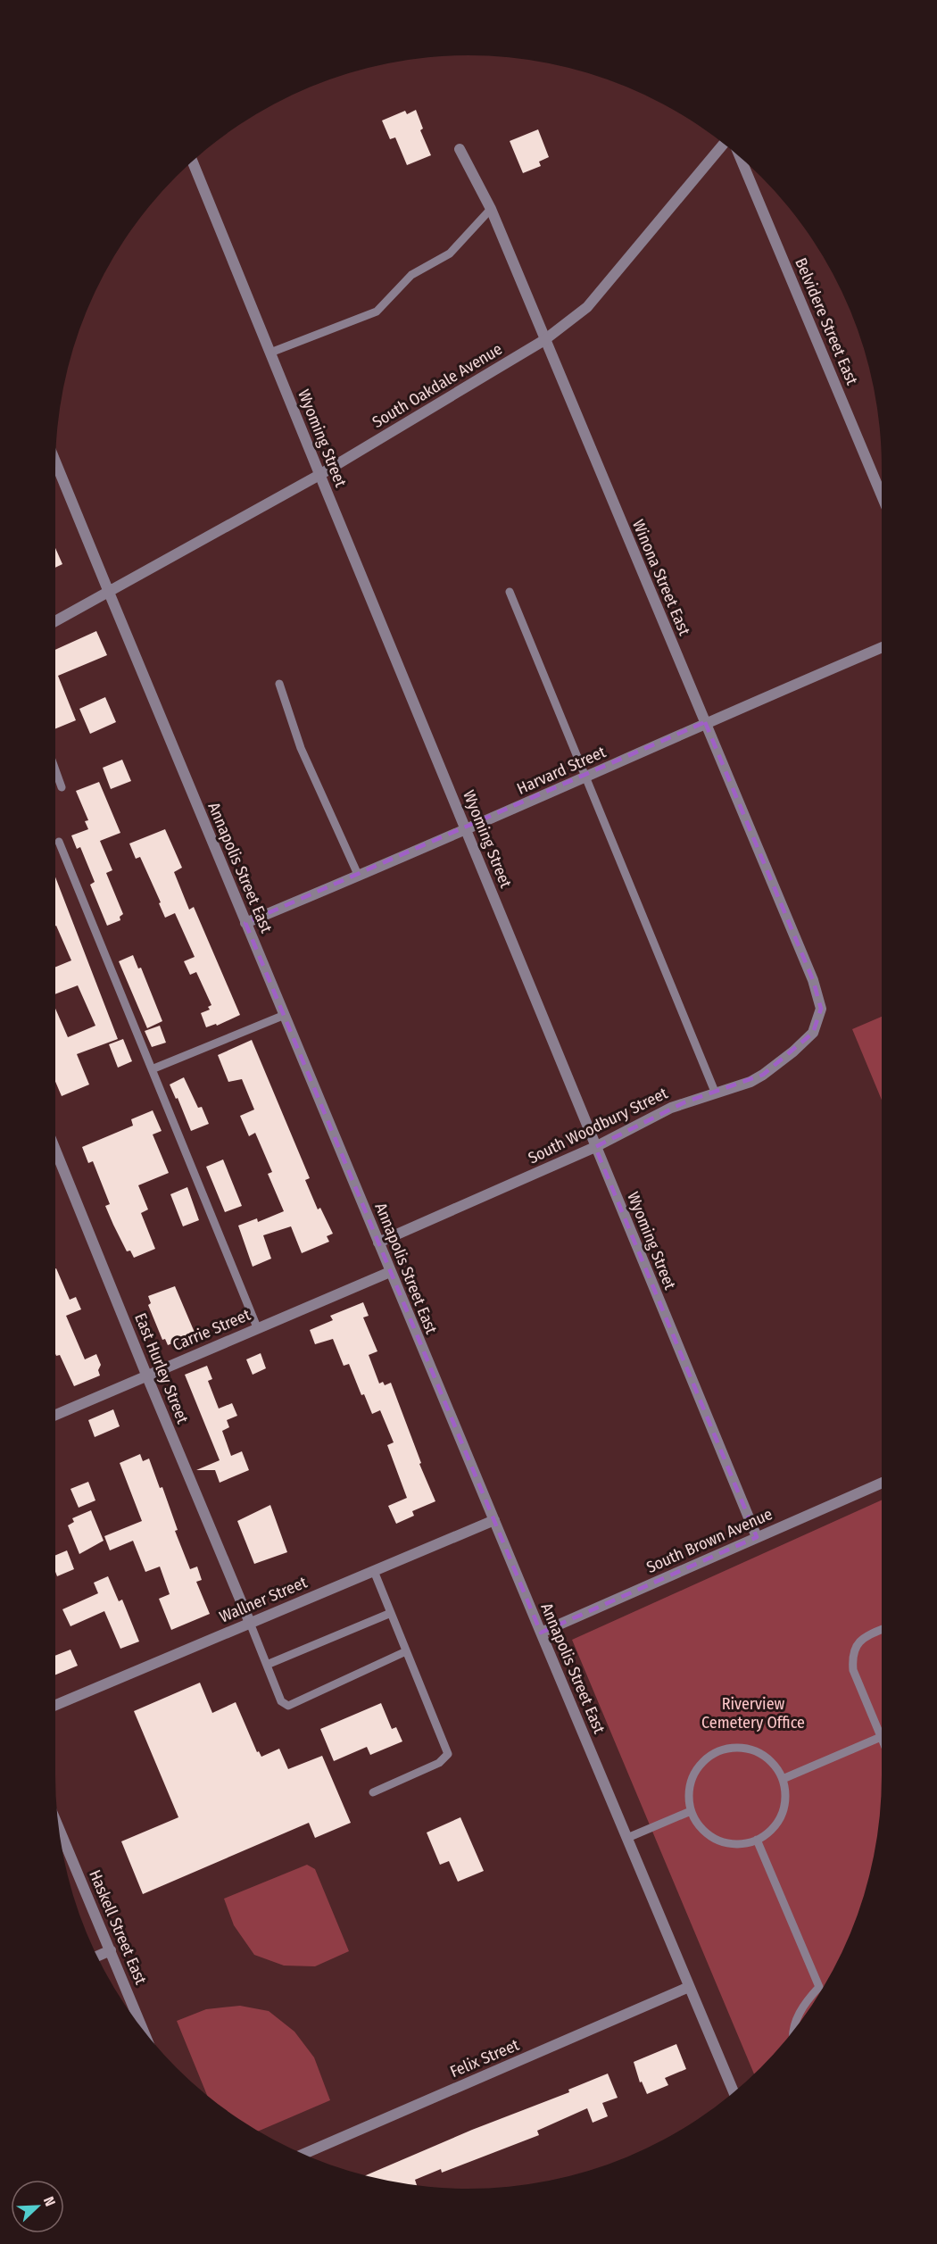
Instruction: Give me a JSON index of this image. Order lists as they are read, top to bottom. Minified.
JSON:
{"streets":{"street":["Belvidere Street East","South Oakdale Avenue","Wyoming Street","Winona Street East","Harvard Street","Annapolis Street East","South Woodbury Street","Carrie Street","East Hurley Street","South Brown Avenue","Wallner Street","Haskell Street East","Felix Street"]},"crossings":[["South Oakdale Avenue","Wyoming Street"],["South Oakdale Avenue","Winona Street East"],["South Oakdale Avenue","Annapolis Street East"],["Wyoming Street","Harvard Street"],["Wyoming Street","South Woodbury Street"],["Wyoming Street","South Brown Avenue"],["Winona Street East","Harvard Street"],["Winona Street East","South Woodbury Street"],["Harvard Street","Annapolis Street East"],["Annapolis Street East","South Woodbury Street"],["Annapolis Street East","Carrie Street"],["Annapolis Street East","South Brown Avenue"],["Annapolis Street East","Wallner Street"],["Annapolis Street East","Felix Street"],["Carrie Street","East Hurley Street"],["East Hurley Street","Wallner Street"]],"parks":["Riverview Cemetery Office"],"north":"top right"}
